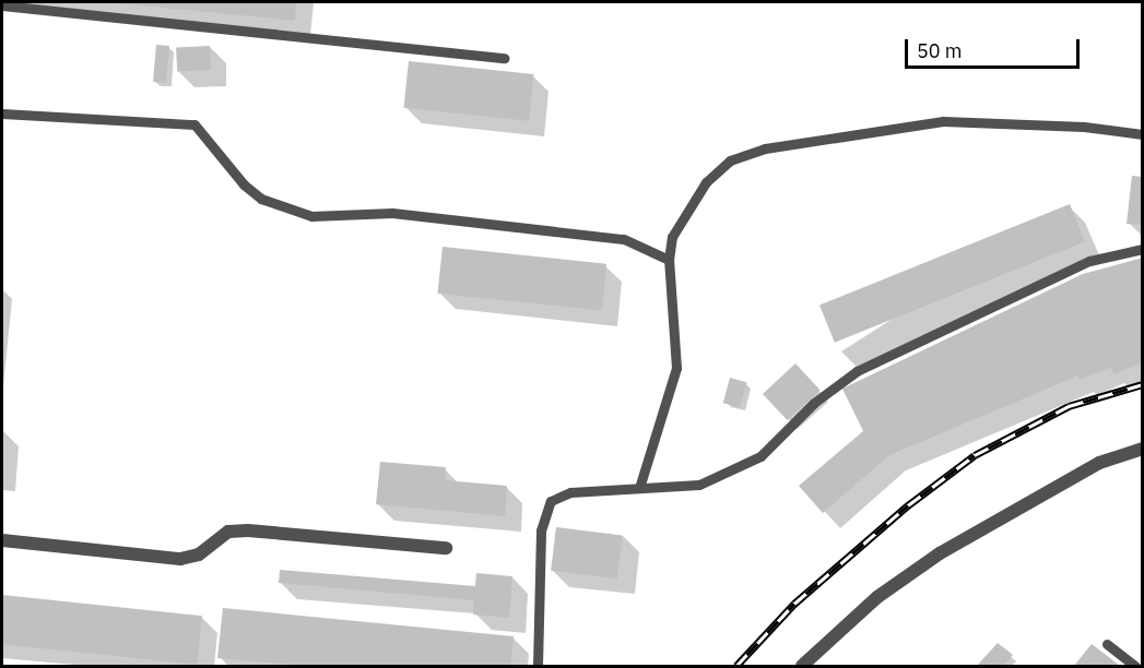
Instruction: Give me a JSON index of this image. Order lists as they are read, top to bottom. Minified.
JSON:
{"scale_bar":"50 m"}
